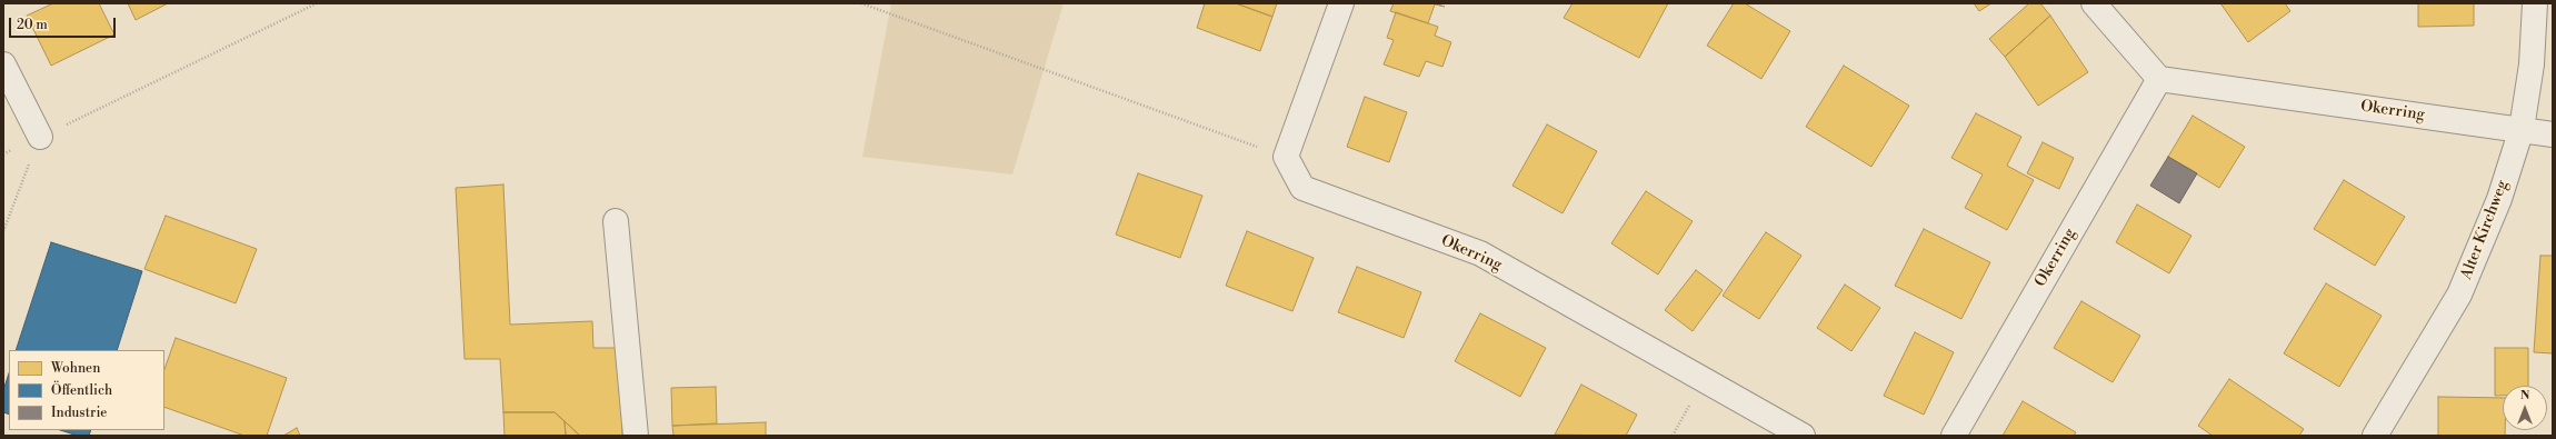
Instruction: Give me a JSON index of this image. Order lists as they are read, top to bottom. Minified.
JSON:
{"streets":{"street":["Okerring","Alter Kirchweg"]},"crossings":[["Okerring","Alter Kirchweg"]],"legend":["Wohnen","Öffentlich","Industrie"],"scale_bar":"20 m","north":"top"}
